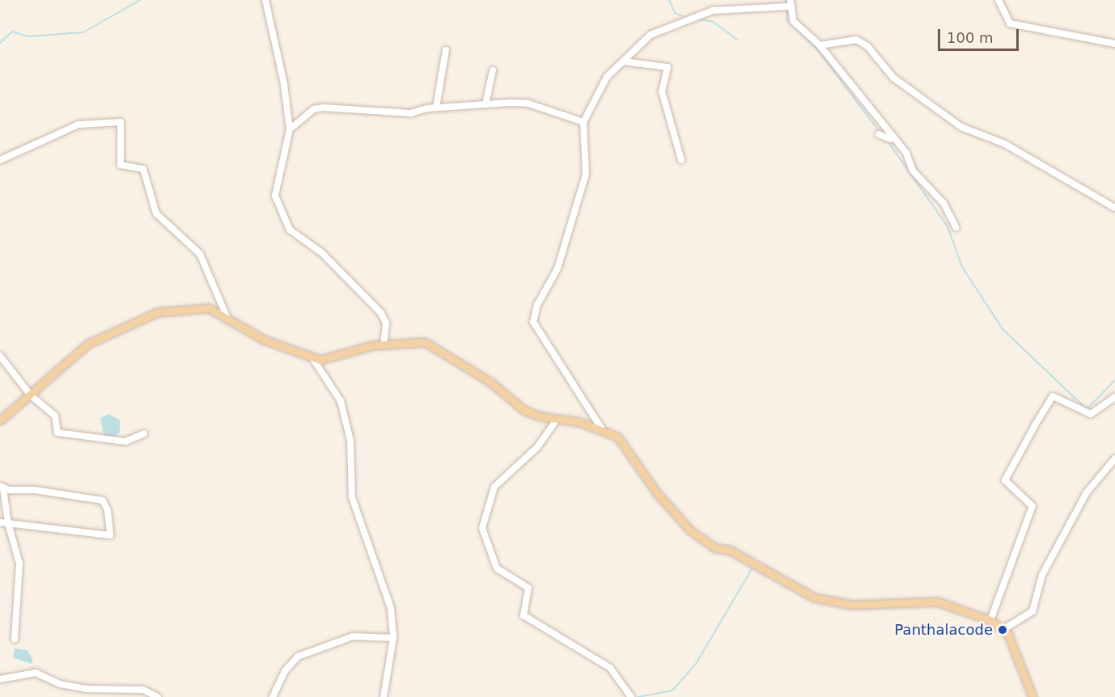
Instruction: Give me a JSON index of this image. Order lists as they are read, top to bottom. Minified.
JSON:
{"places":["Panthalacode"],"scale_bar":"100 m"}
